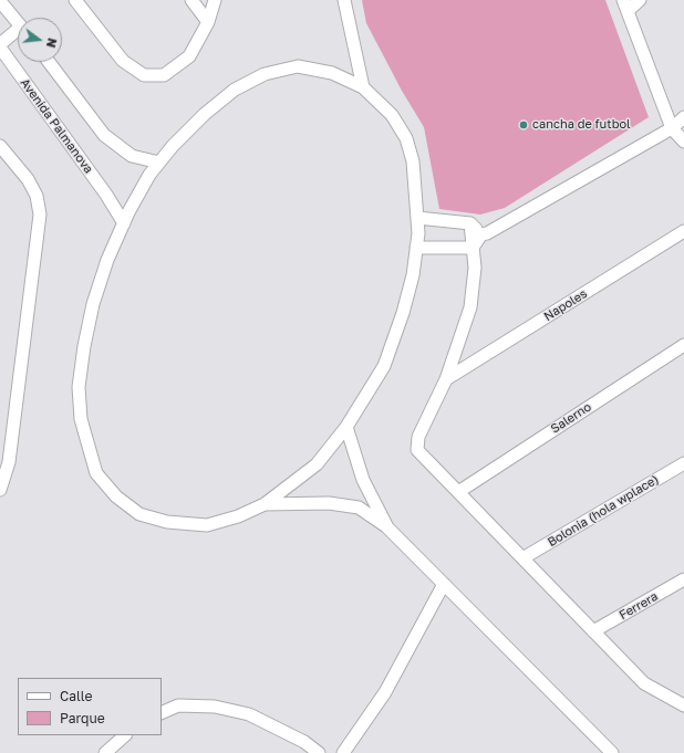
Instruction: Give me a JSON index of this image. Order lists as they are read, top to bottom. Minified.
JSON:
{"streets":{"street":["Avenida Palmanova","Napoles","Salerno","Bolonia (hola wplace)","Ferrera"]},"places":["cancha de futbol"],"legend":["Calle","Parque"],"north":"right"}
